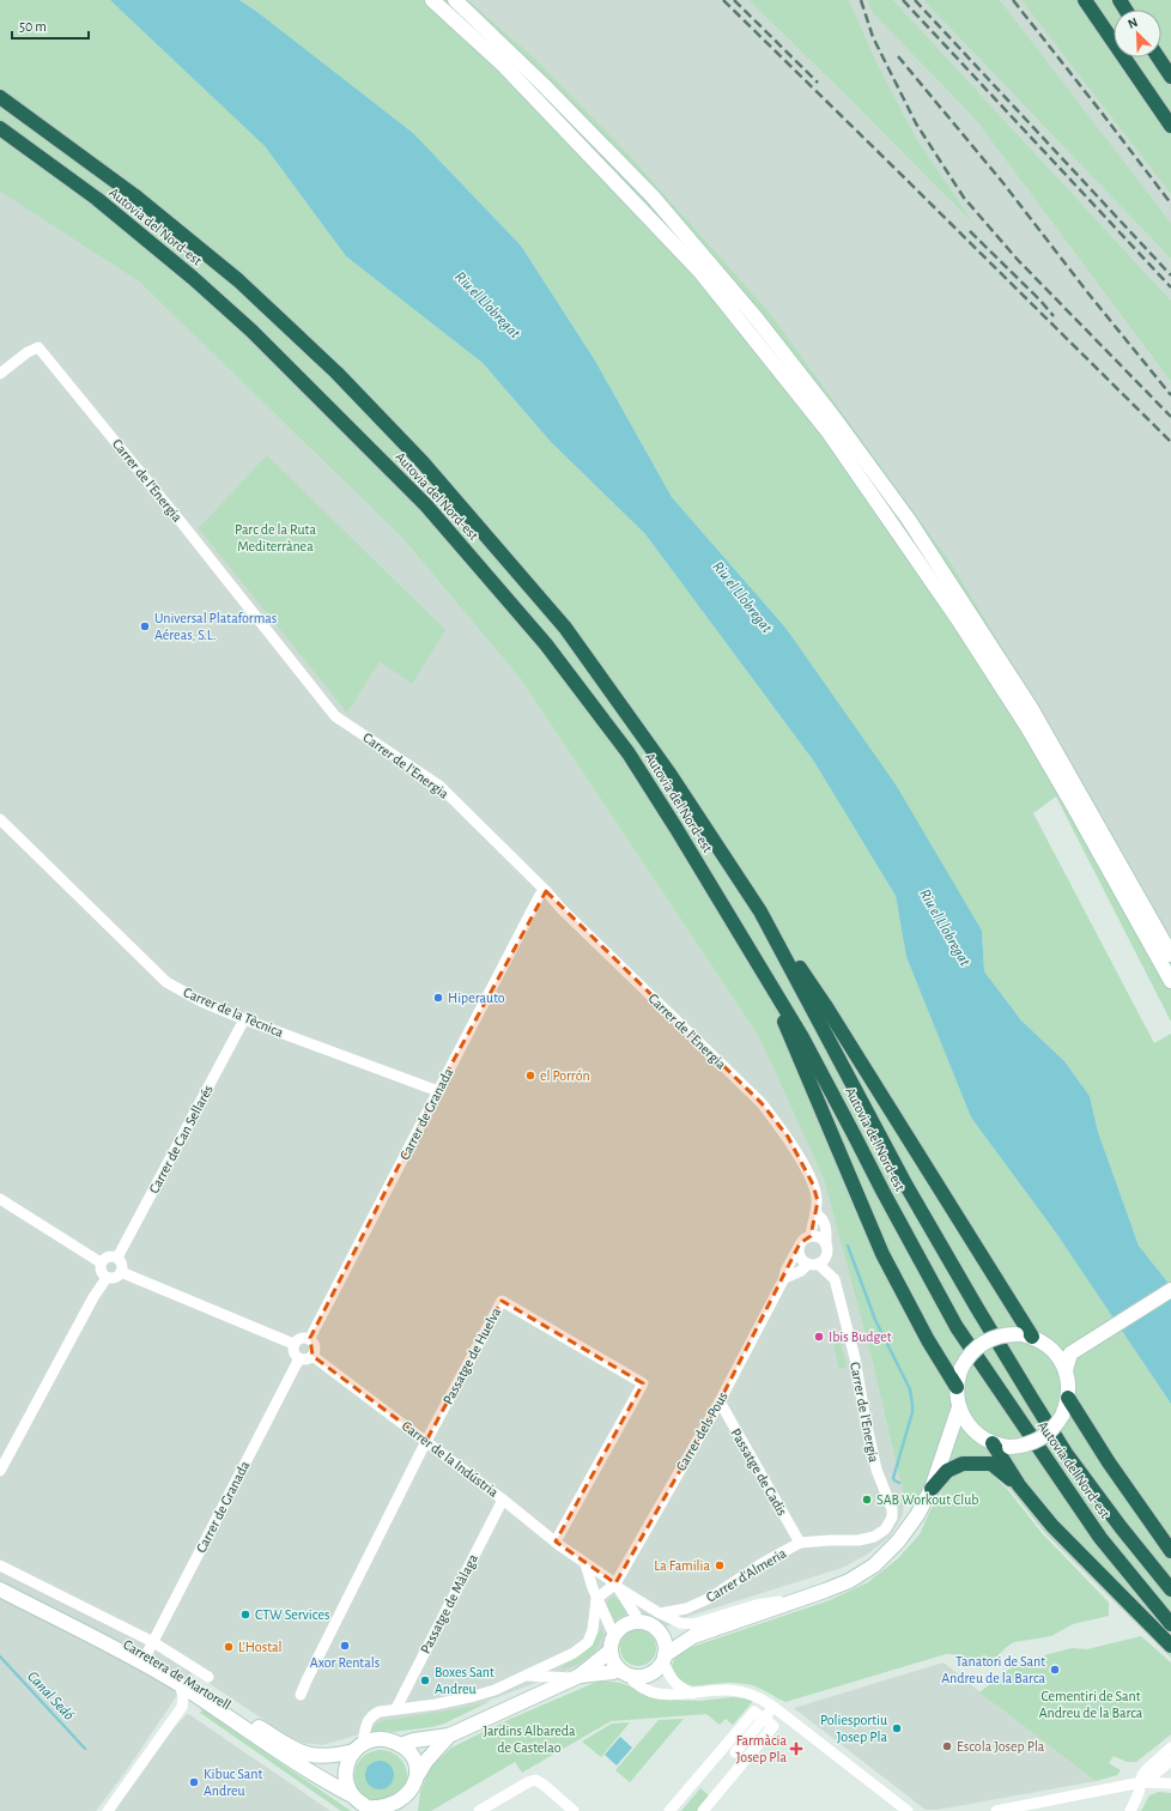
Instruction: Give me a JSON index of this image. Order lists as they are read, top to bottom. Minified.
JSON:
{"streets":{"highway":["Autovia del Nord-est"],"street":["Carrer de l'Energia","Carrer de la Tècnica","Carrer de Granada","Carrer de Can Sellarés","Passatge de Huelva","Carrer dels Pous","Carrer de la Indústria","Passatge de Cadis","Carrer d'Almeria","Passatge de Màlaga","Carretera de Martorell"]},"crossings":[["Carrer de l'Energia","Carrer de Granada"],["Carrer de l'Energia","Carrer dels Pous"],["Carrer de l'Energia","Carrer d'Almeria"],["Carrer de la Tècnica","Carrer de Granada"],["Carrer de la Tècnica","Carrer de Can Sellarés"],["Carrer de Granada","Carrer de la Indústria"],["Carrer de Granada","Carretera de Martorell"],["Passatge de Huelva","Carrer de la Indústria"],["Carrer dels Pous","Carrer de la Indústria"],["Carrer dels Pous","Passatge de Cadis"],["Carrer de la Indústria","Passatge de Màlaga"],["Passatge de Cadis","Carrer d'Almeria"]],"water":["Riu el Llobregat","Canal Sedó"],"parks":["Parc de la Ruta Mediterrànea","Cementiri de Sant Andreu de la Barca","Jardins Albareda de Castelao"],"places":{"other":["Universal Plataformas Aéreas, S.L.","Hiperauto","el Porrón","Ibis Budget","SAB Workout Club","La Familia","CTW Services","Axor Rentals","L'Hostal","Tanatori de Sant Andreu de la Barca","Boxes Sant Andreu","Poliesportiu Josep Pla","Escola Josep Pla","Kibuc Sant Andreu"],"health":["Farmàcia Josep Pla"]},"scale_bar":"50 m","north":"top left"}
